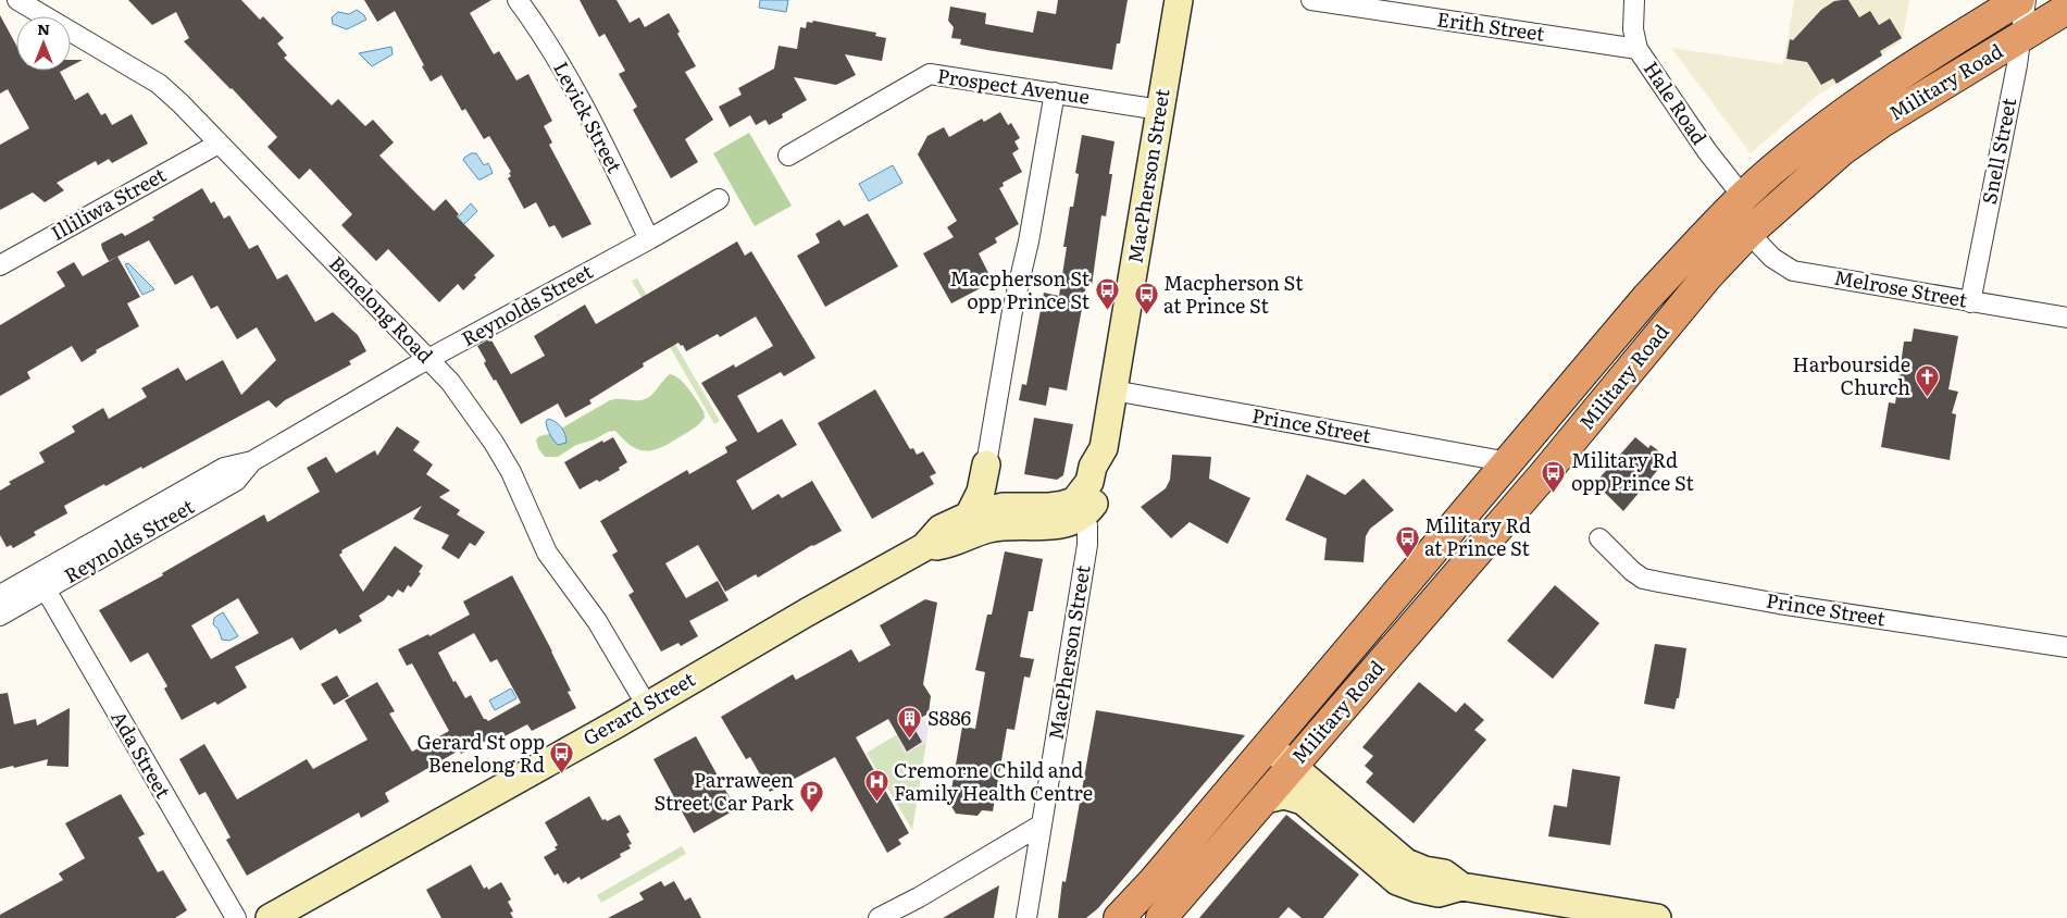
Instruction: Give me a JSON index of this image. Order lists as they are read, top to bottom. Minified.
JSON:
{"streets":{"highway":["Military Road"],"main road":["MacPherson Street","Gerard Street"],"street":["Erith Street","Prospect Avenue","Hale Road","Levick Street","Snell Street","Illiliwa Street","Melrose Street","Reynolds Street","Benelong Road","Prince Street","Ada Street"]},"crossings":[["Erith Street","Hale Road"],["Military Road","Hale Road"],["Military Road","Snell Street"],["Military Road","Melrose Street"],["Military Road","Prince Street"],["Prospect Avenue","MacPherson Street"],["Levick Street","Reynolds Street"],["Snell Street","Melrose Street"],["MacPherson Street","Prince Street"],["MacPherson Street","Gerard Street"],["Illiliwa Street","Benelong Road"],["Reynolds Street","Benelong Road"],["Reynolds Street","Ada Street"],["Benelong Road","Gerard Street"]],"places":{"bus stop":["Macpherson St opp Prince St","Macpherson St at Prince St","Military Rd opp Prince St","Military Rd at Prince St","Gerard St opp Benelong Rd"],"church":["Harbourside Church"],"building":["S886"],"hospital":["Cremorne Child and Family Health Centre"],"parking":["Parraween Street Car Park"]},"north":"top"}
